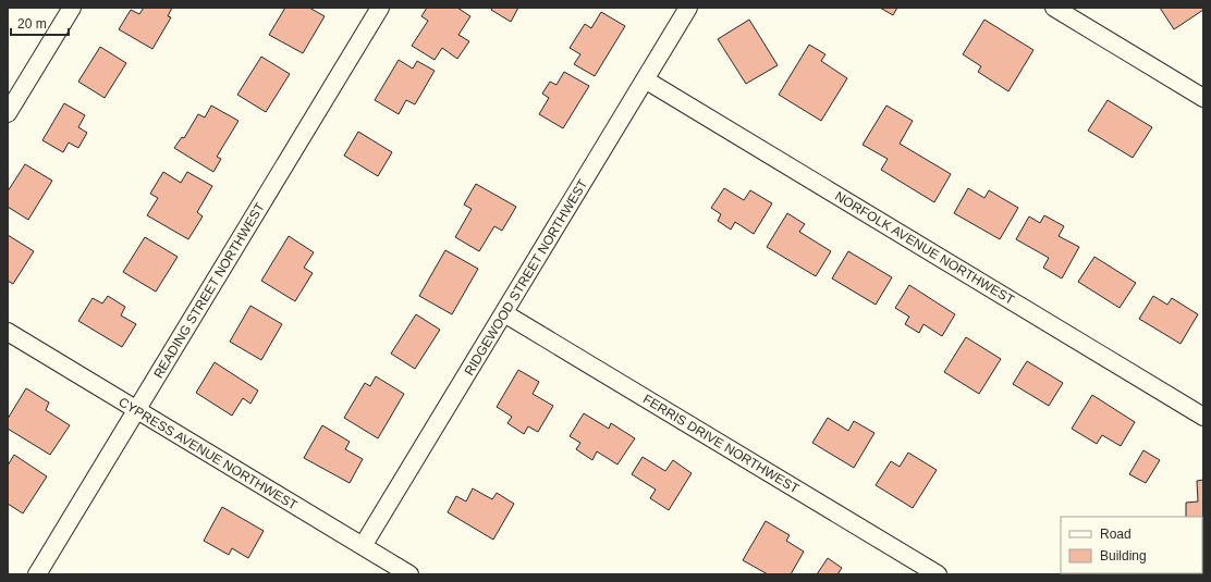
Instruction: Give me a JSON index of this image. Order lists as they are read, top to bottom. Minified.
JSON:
{"streets":{"street":["NORFOLK AVENUE NORTHWEST","RIDGEWOOD STREET NORTHWEST","READING STREET NORTHWEST","FERRIS DRIVE NORTHWEST","CYPRESS AVENUE NORTHWEST"]},"crossings":[["NORFOLK AVENUE NORTHWEST","RIDGEWOOD STREET NORTHWEST"],["RIDGEWOOD STREET NORTHWEST","FERRIS DRIVE NORTHWEST"],["RIDGEWOOD STREET NORTHWEST","CYPRESS AVENUE NORTHWEST"],["READING STREET NORTHWEST","CYPRESS AVENUE NORTHWEST"]],"legend":["Road","Building"],"scale_bar":"20 m"}
